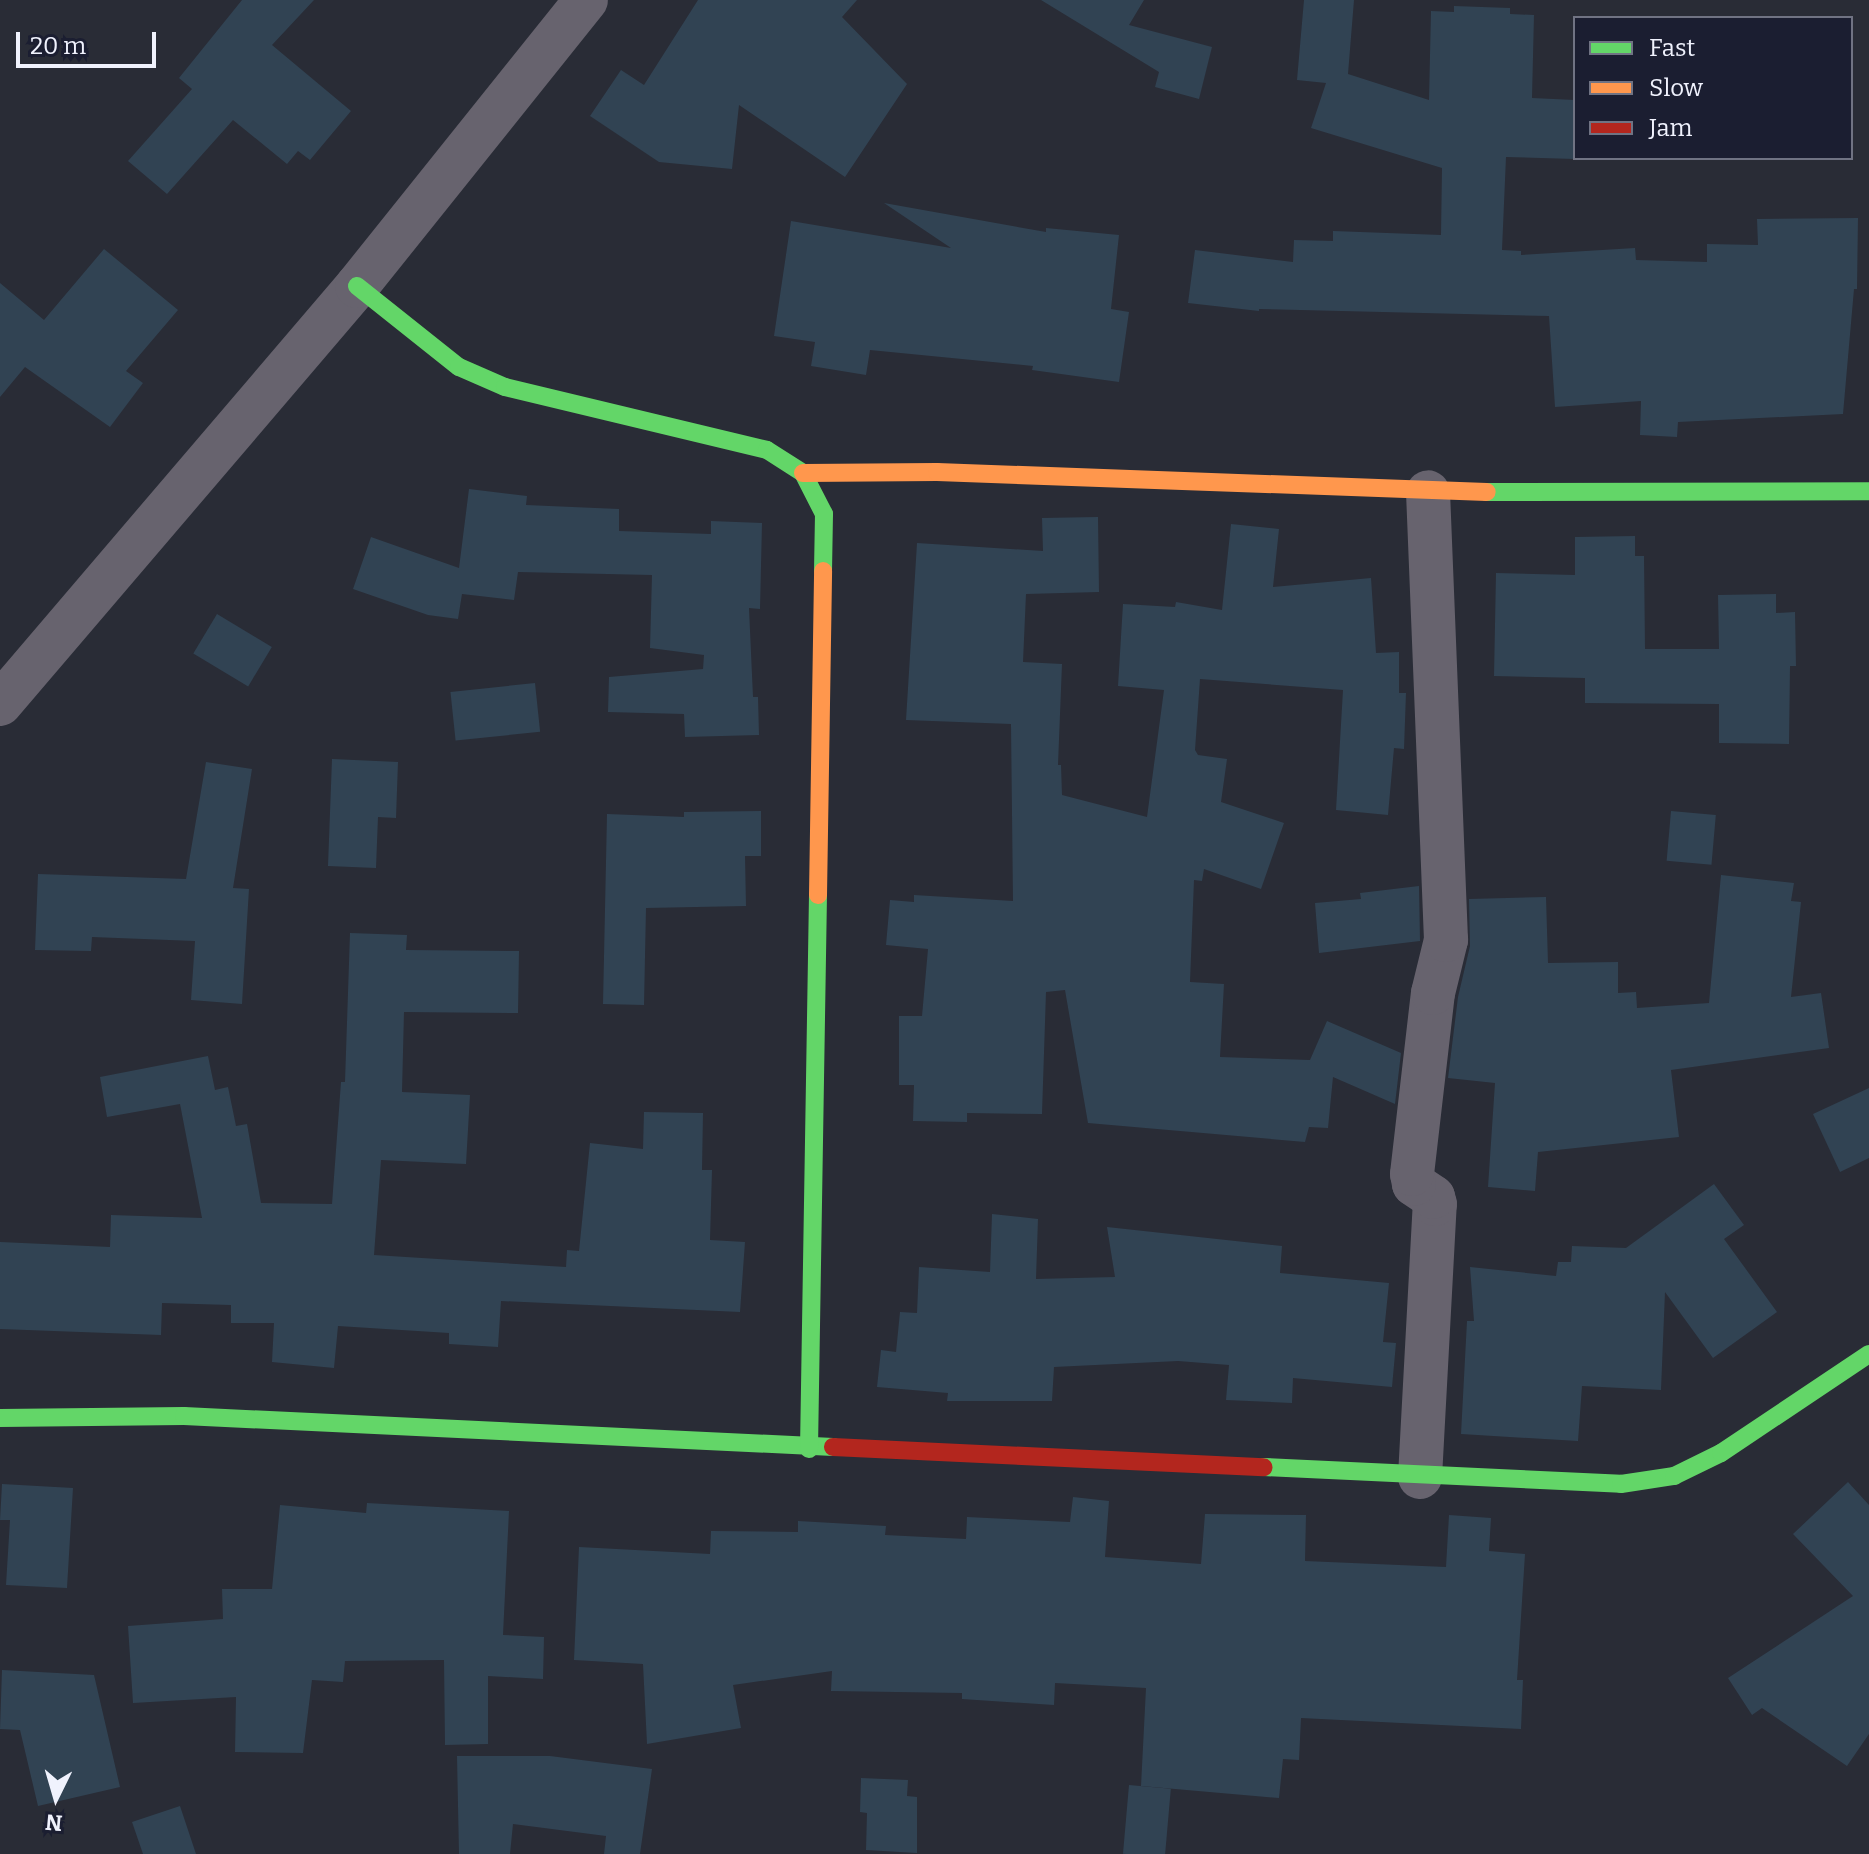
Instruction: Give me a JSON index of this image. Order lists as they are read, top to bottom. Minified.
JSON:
{"legend":["Fast","Slow","Jam"],"scale_bar":"20 m","north":"bottom"}
